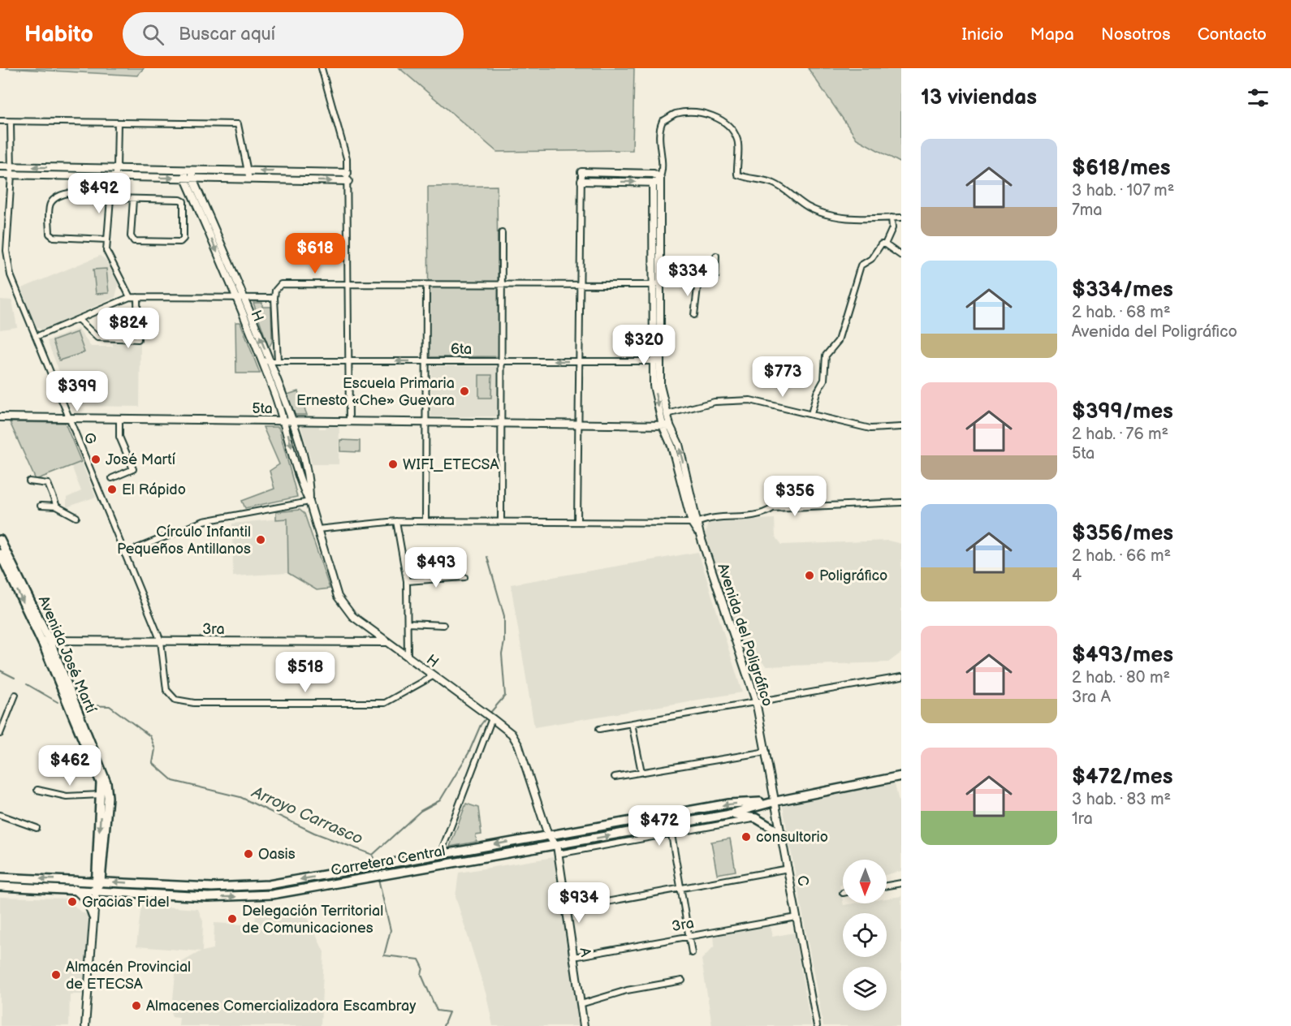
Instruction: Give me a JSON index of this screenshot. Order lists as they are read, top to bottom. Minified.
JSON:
{"streets":{"main road":["Avenida José Martí","Carretera Central"],"street":["H","6ta","5ta","G","3ra","Avenida del Poligráfico","C","A"]},"crossings":[["H","6ta"],["H","5ta"],["H","G"],["H","3ra"],["H","Carretera Central"],["6ta","Avenida del Poligráfico"],["5ta","G"],["5ta","Avenida del Poligráfico"],["G","3ra"],["3ra","Avenida José Martí"],["3ra","C"],["3ra","A"],["Avenida del Poligráfico","Carretera Central"],["Avenida del Poligráfico","C"],["Avenida José Martí","Carretera Central"],["Carretera Central","C"],["Carretera Central","A"]],"one_way":["6ta"],"water":["Arroyo Carrasco"],"places":["Escuela Primaria Ernesto «Che» Guevara","José Martí","WIFI_ETECSA","El Rápido","Círculo Infantil Pequeños Antillanos","Poligráfico","consultorio","Oasis","Gracias Fidel","Delegación Territorial de Comunicaciones","Almacén Provincial de ETECSA","Almacenes Comercializadora Escambray"],"north":"bottom","page":{"header":"Habito","search":"Buscar aquí","nav":["Inicio","Mapa","Nosotros","Contacto"],"heading":"13 viviendas","list":[{"name":"$618/mes","note":"3 hab. · 107 m² · 7ma"},{"name":"$334/mes","note":"2 hab. · 68 m² · Avenida del Poligráfico"},{"name":"$399/mes","note":"2 hab. · 76 m² · 5ta"},{"name":"$356/mes","note":"2 hab. · 66 m² · 4"},{"name":"$493/mes","note":"2 hab. · 80 m² · 3ra A"},{"name":"$472/mes","note":"3 hab. · 83 m² · 1ra"}],"price":["$492","$618","$334","$824","$320","$773","$399","$356","$493","$518","$462","$472","$934"]}}
